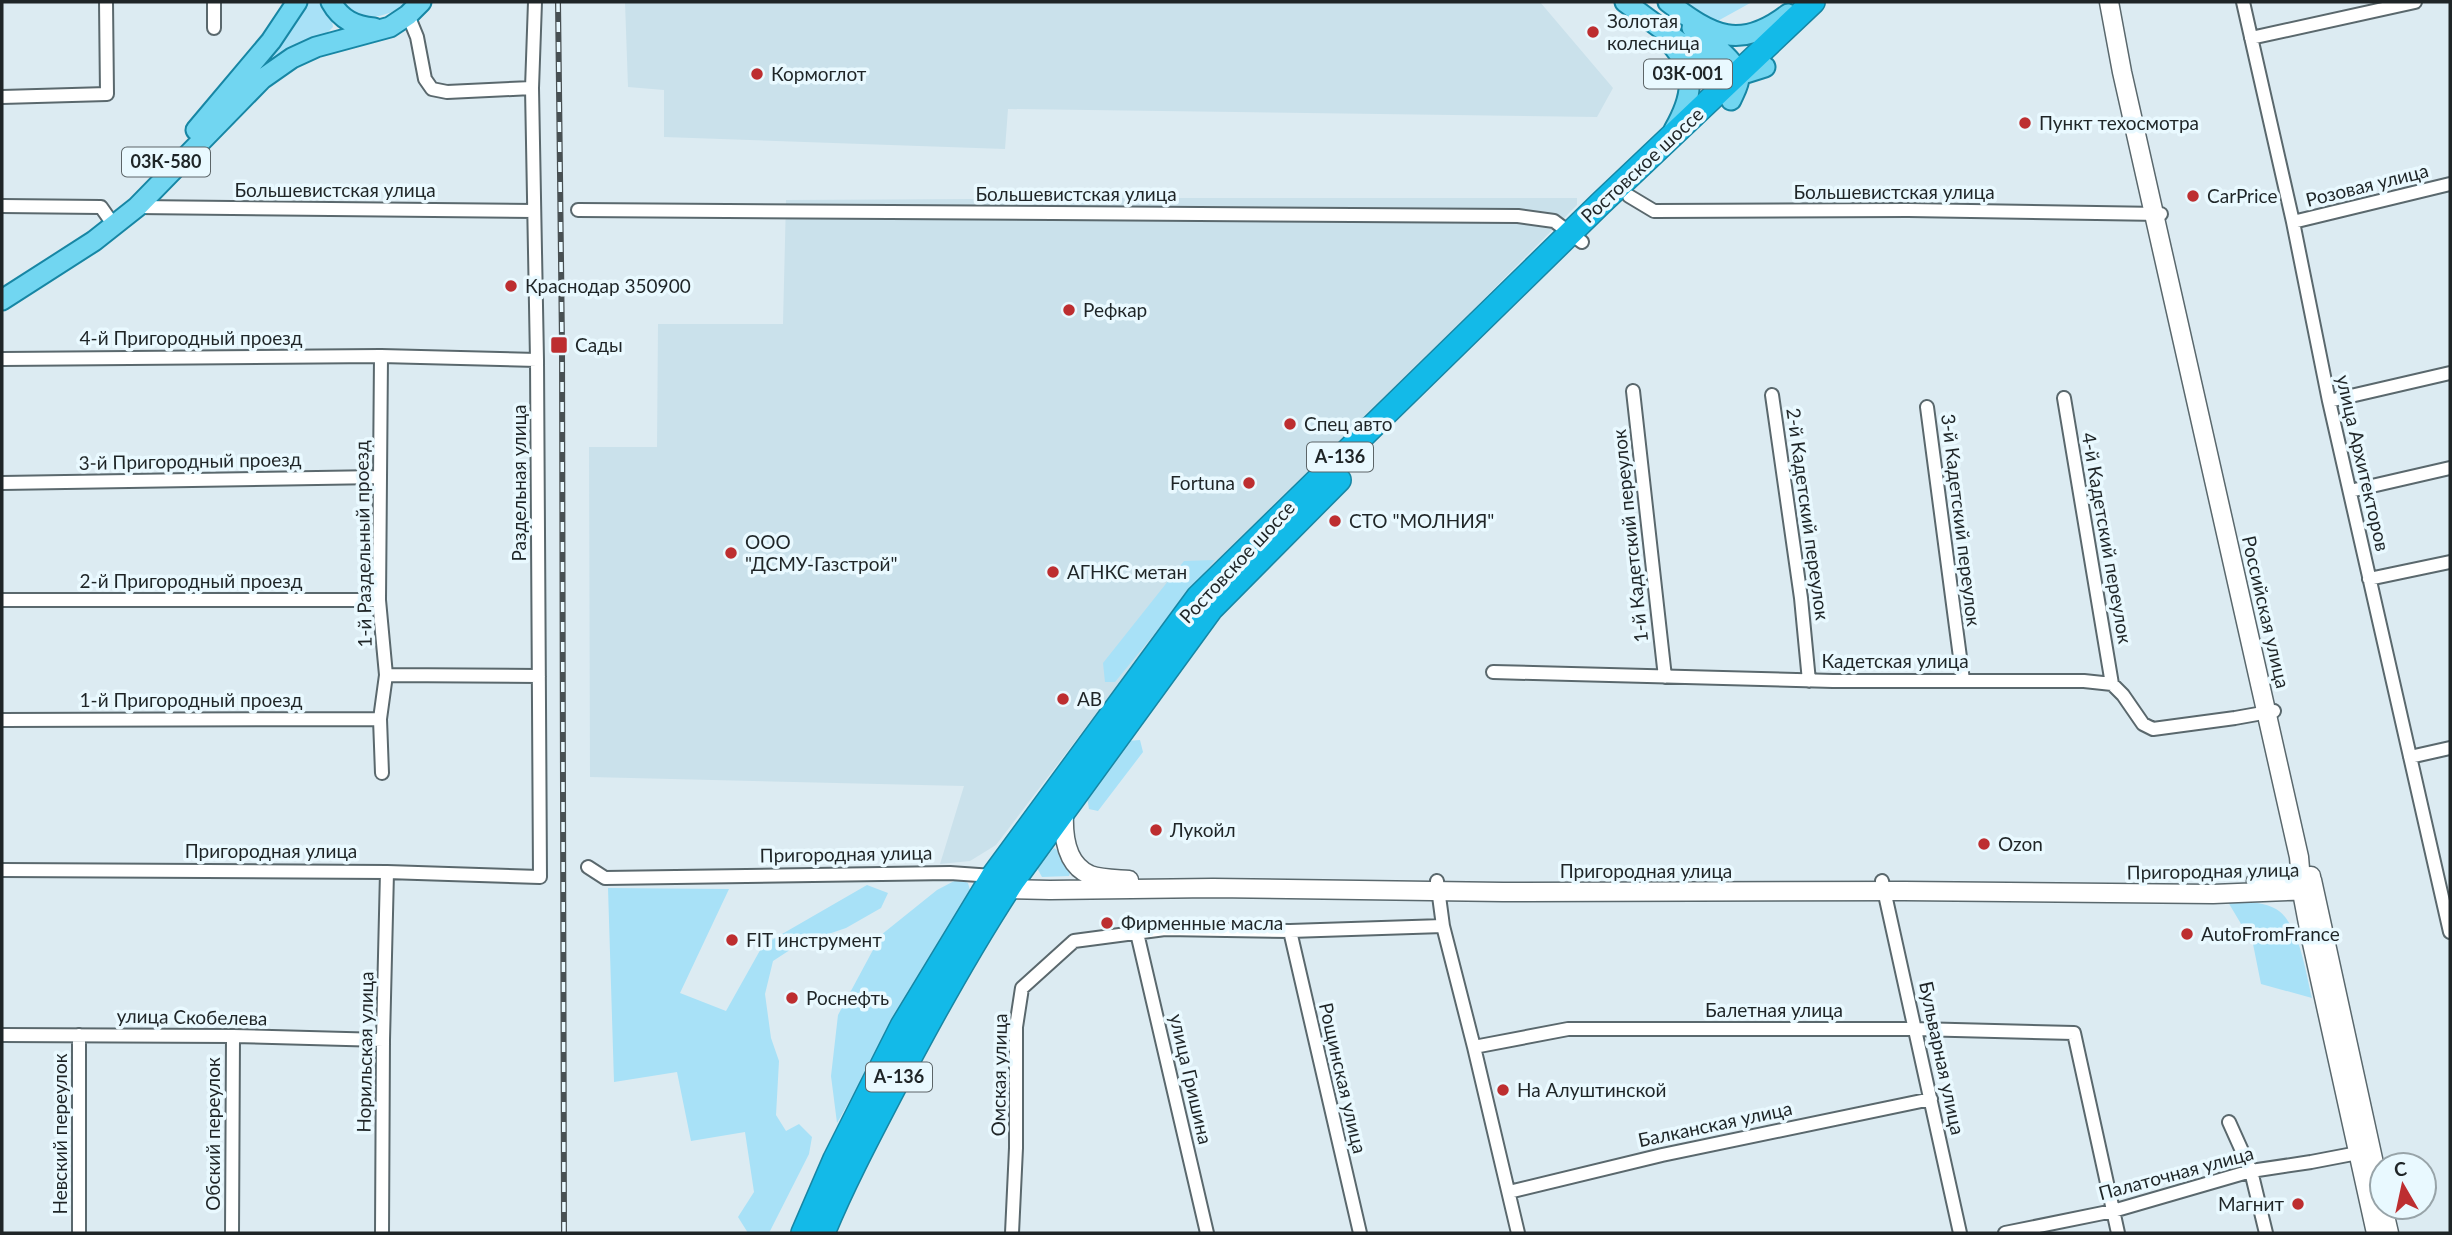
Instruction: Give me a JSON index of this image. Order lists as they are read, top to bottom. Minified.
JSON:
{"streets":{"highway":["Ростовское шоссе","А-136"],"main road":["03К-001","03К-580"],"street":["Розовая улица","Большевистская улица","4-й Пригородный проезд","3-й Пригородный проезд","улица Архитекторов","Раздельная улица","2-й Кадетский переулок","3-й Кадетский переулок","1-й Кадетский переулок","4-й Кадетский переулок","1-й Раздельный проезд","2-й Пригородный проезд","Российская улица","Кадетская улица","1-й Пригородный проезд","Пригородная улица","Балетная улица","улица Скобелева","Норильская улица","Бульварная улица","Омская улица","Рощинская улица","улица Гришина","Балканская улица","Невский переулок","Обский переулок","Палаточная улица"]},"crossings":[["03К-001","Ростовское шоссе"],["03К-001","А-136"],["03К-580","Большевистская улица"],["Ростовское шоссе","Большевистская улица"],["Ростовское шоссе","А-136"],["Ростовское шоссе","Пригородная улица"],["Розовая улица","улица Архитекторов"],["Большевистская улица","Раздельная улица"],["Большевистская улица","Российская улица"],["4-й Пригородный проезд","Раздельная улица"],["4-й Пригородный проезд","1-й Раздельный проезд"],["3-й Пригородный проезд","1-й Раздельный проезд"],["Раздельная улица","Пригородная улица"],["2-й Кадетский переулок","Кадетская улица"],["3-й Кадетский переулок","Кадетская улица"],["1-й Кадетский переулок","Кадетская улица"],["4-й Кадетский переулок","Кадетская улица"],["1-й Раздельный проезд","2-й Пригородный проезд"],["1-й Раздельный проезд","1-й Пригородный проезд"],["Российская улица","Пригородная улица"],["Российская улица","Палаточная улица"],["Пригородная улица","Норильская улица"],["Пригородная улица","Бульварная улица"],["Балетная улица","Бульварная улица"],["Балетная улица","Палаточная улица"],["улица Скобелева","Норильская улица"],["улица Скобелева","Невский переулок"],["улица Скобелева","Обский переулок"],["Бульварная улица","Балканская улица"],["Омская улица","улица Гришина"]],"places":{"other":["Золотая колесница","Кормоглот","Пункт техосмотра","CarPrice","Краснодар 350900","Рефкар","Спец авто","Fortuna","СТО \"МОЛНИЯ\"","ООО \"ДСМУ-Газстрой\"","АГНКС метан","АВ","Лукойл","Ozon","Фирменные масла","AutoFromFrance","FIT инструмент","Роснефть","На Алуштинской","Магнит"],"transit":["Сады"]},"north":"top"}
